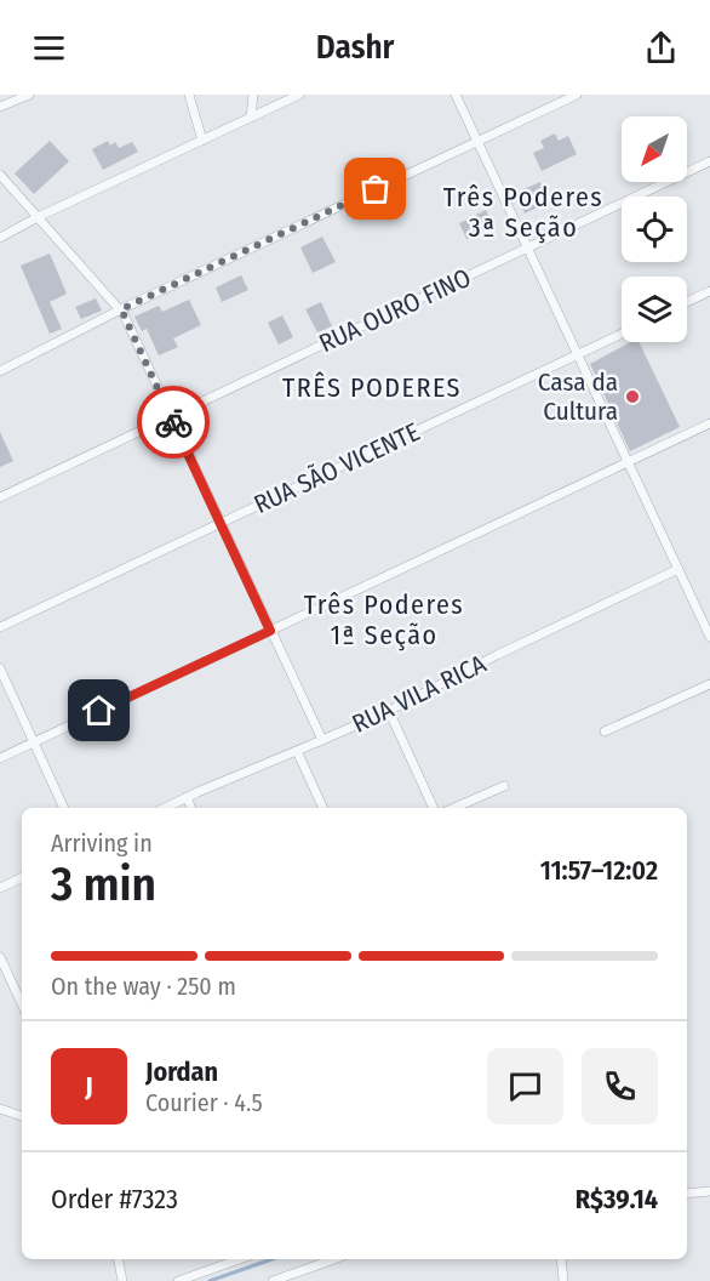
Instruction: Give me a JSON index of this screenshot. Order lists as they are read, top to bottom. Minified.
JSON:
{"streets":{"street":["RUA OURO FINO","RUA SÃO VICENTE","RUA VILA RICA"]},"districts":["Três Poderes 3ª Seção","TRÊS PODERES","Três Poderes 1ª Seção"],"places":["Casa da Cultura"],"north":"bottom left","page":{"header":"Dashr","heading":["3 min","Arriving in","11:57–12:02"],"panel":["Jordan","Courier · 4.5","Order #7323","R$39.14"],"bar":"On the way · 250 m","round":"J"}}
